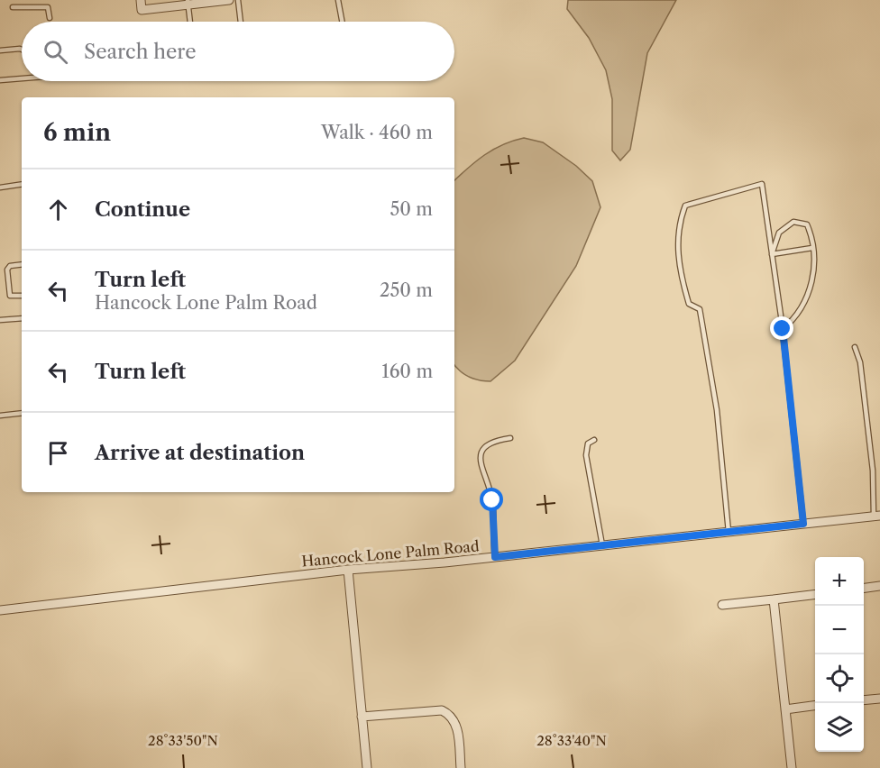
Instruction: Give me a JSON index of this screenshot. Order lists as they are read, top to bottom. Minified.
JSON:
{"streets":{"street":["Hancock Lone Palm Road"]},"page":{"search":"Search here","heading":["6 min","Walk · 460 m"],"list":[["Continue","50 m"],["Turn left","Hancock Lone Palm Road","250 m"],["Turn left","160 m"],"Arrive at destination"],"map_buttons":["+","−"]},"coordinates":["28°33'50\"N","28°33'40\"N"]}
